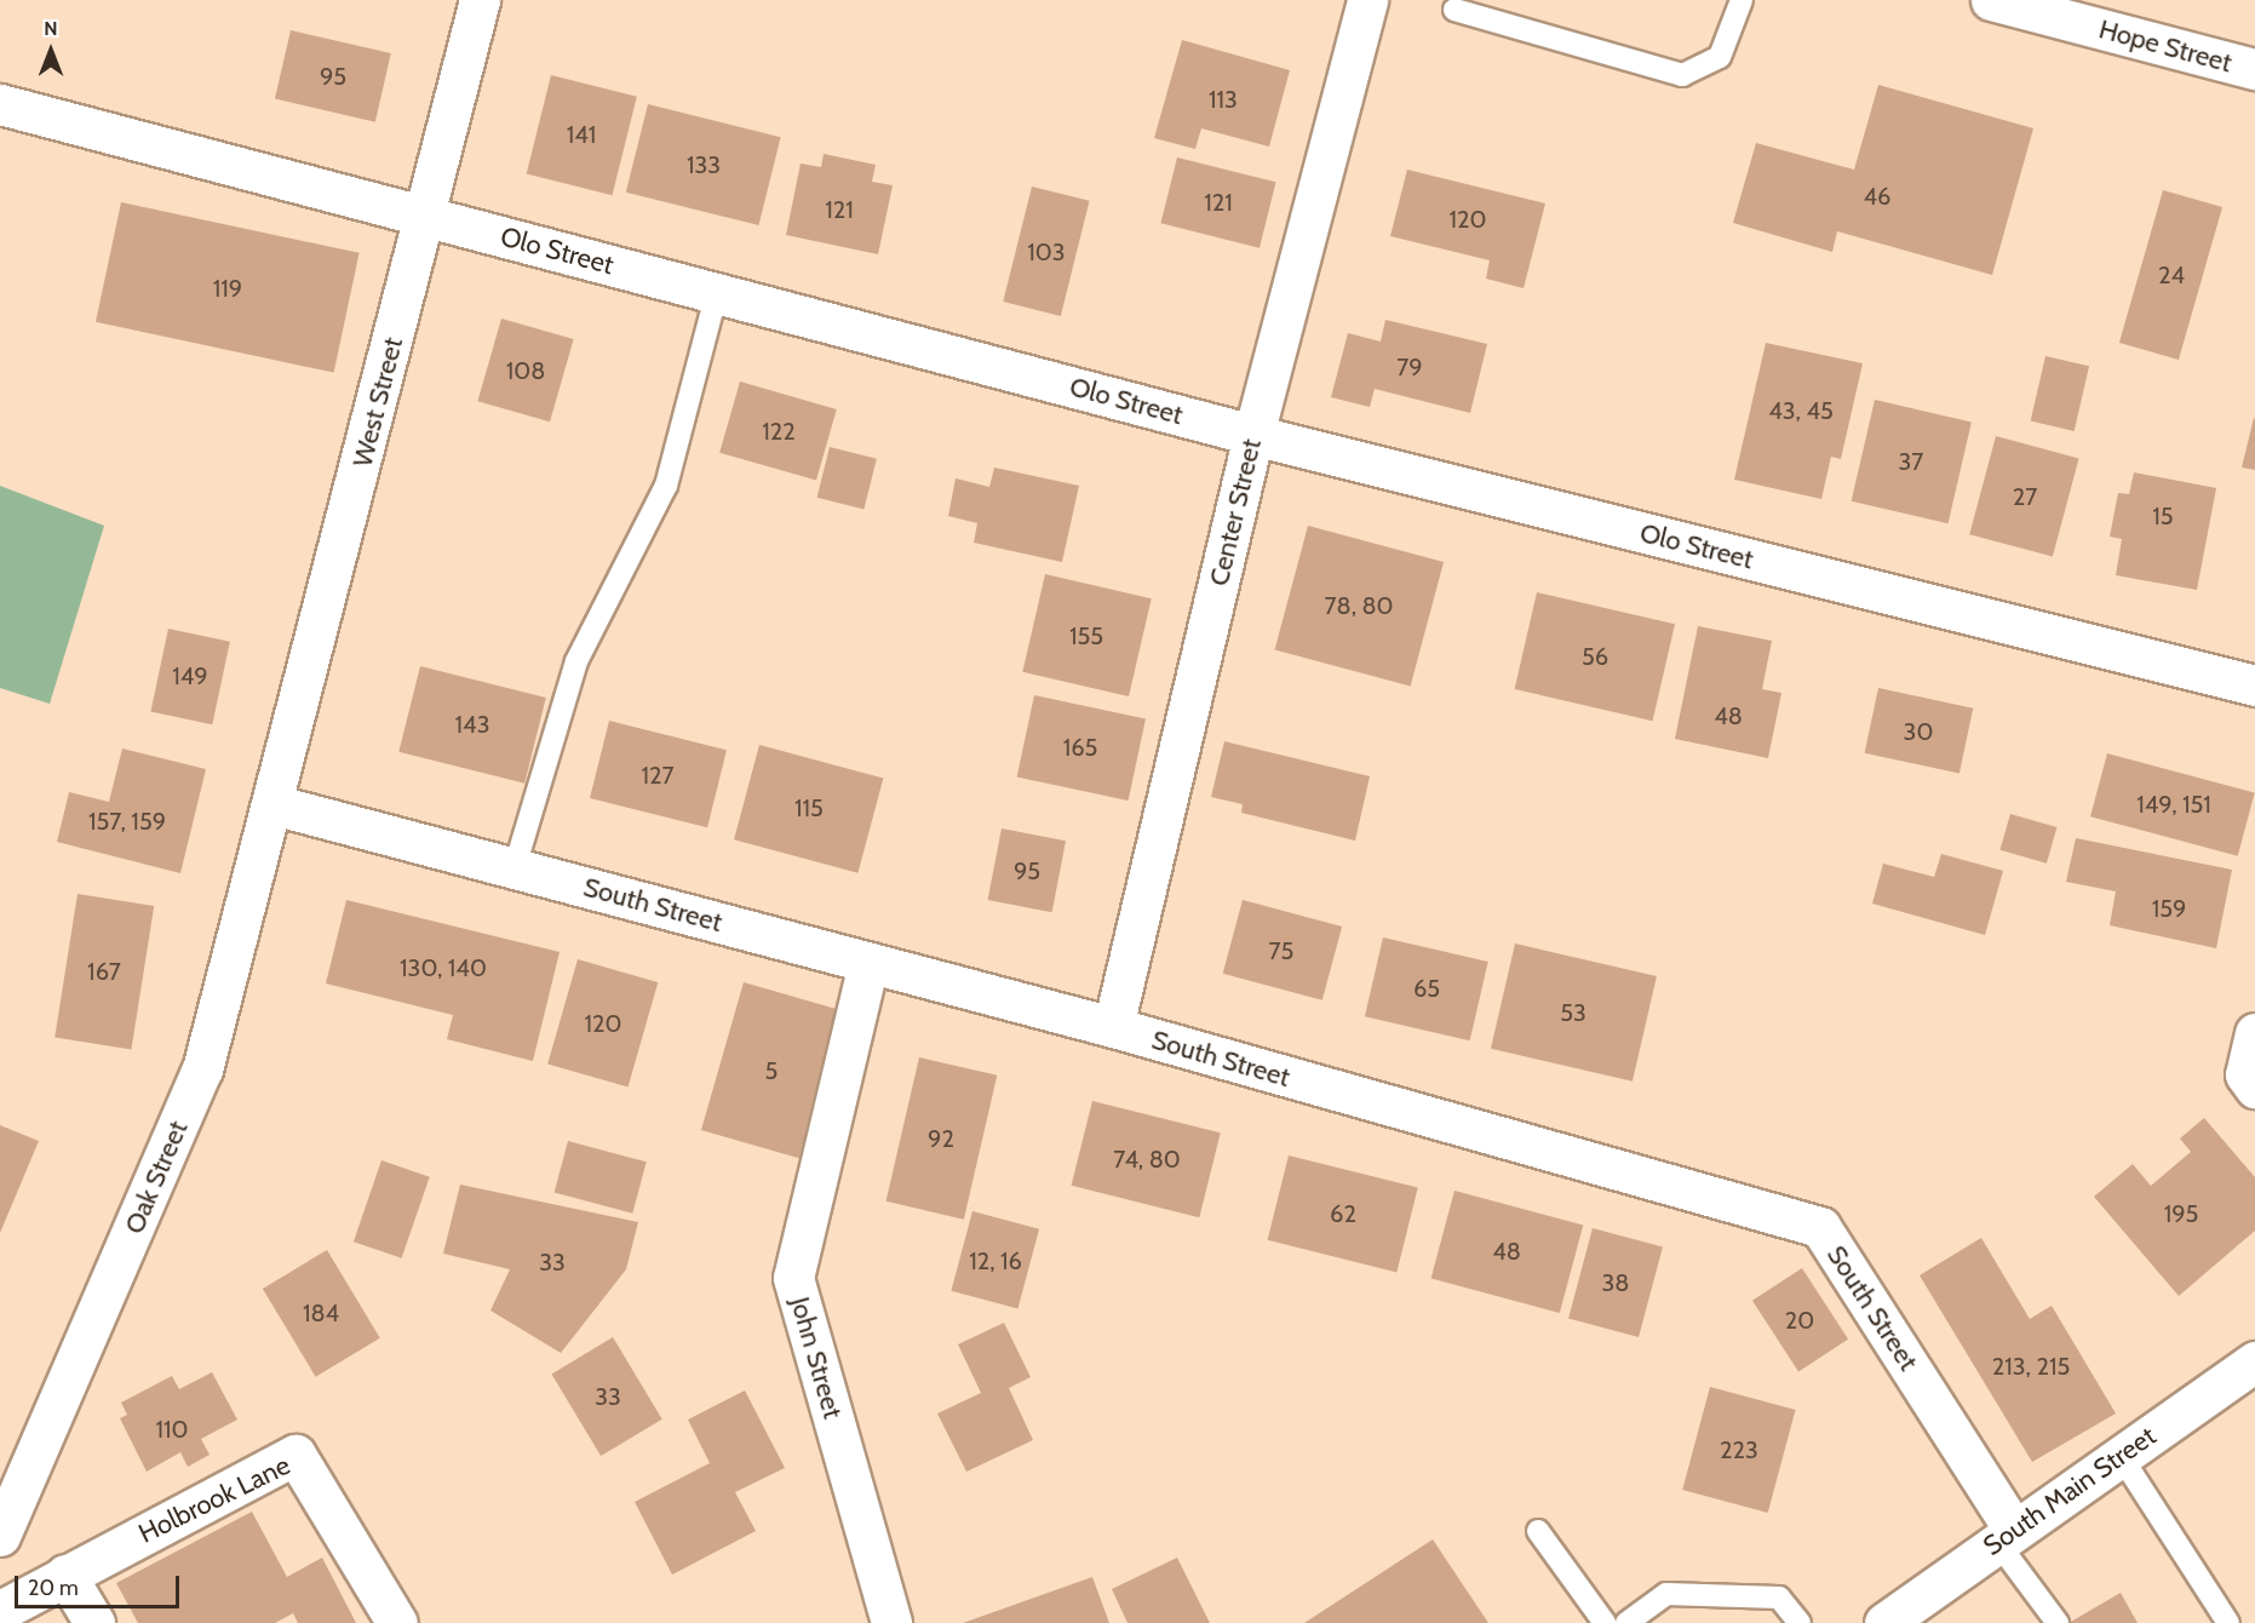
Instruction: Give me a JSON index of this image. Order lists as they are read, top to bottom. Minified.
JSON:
{"streets":{"street":["Hope Street","Olo Street","West Street","Center Street","South Street","Oak Street","John Street","South Main Street","Holbrook Lane"]},"crossings":[["Olo Street","West Street"],["Olo Street","Center Street"],["West Street","South Street"],["West Street","Oak Street"],["Center Street","South Street"],["South Street","Oak Street"],["South Street","John Street"],["South Street","South Main Street"]],"house_numbers":["95","113","141","133","46","121","121","120","103","24","119","79","108","43, 45","122","37","27","15","78, 80","155","56","149","48","143","30","165","127","149, 151","115","157, 159","95","159","75","130, 140","167","65","53","120","5","92","74, 80","62","195","48","12, 16","33","38","184","20","213, 215","33","110","223"],"scale_bar":"20 m","north":"top"}
